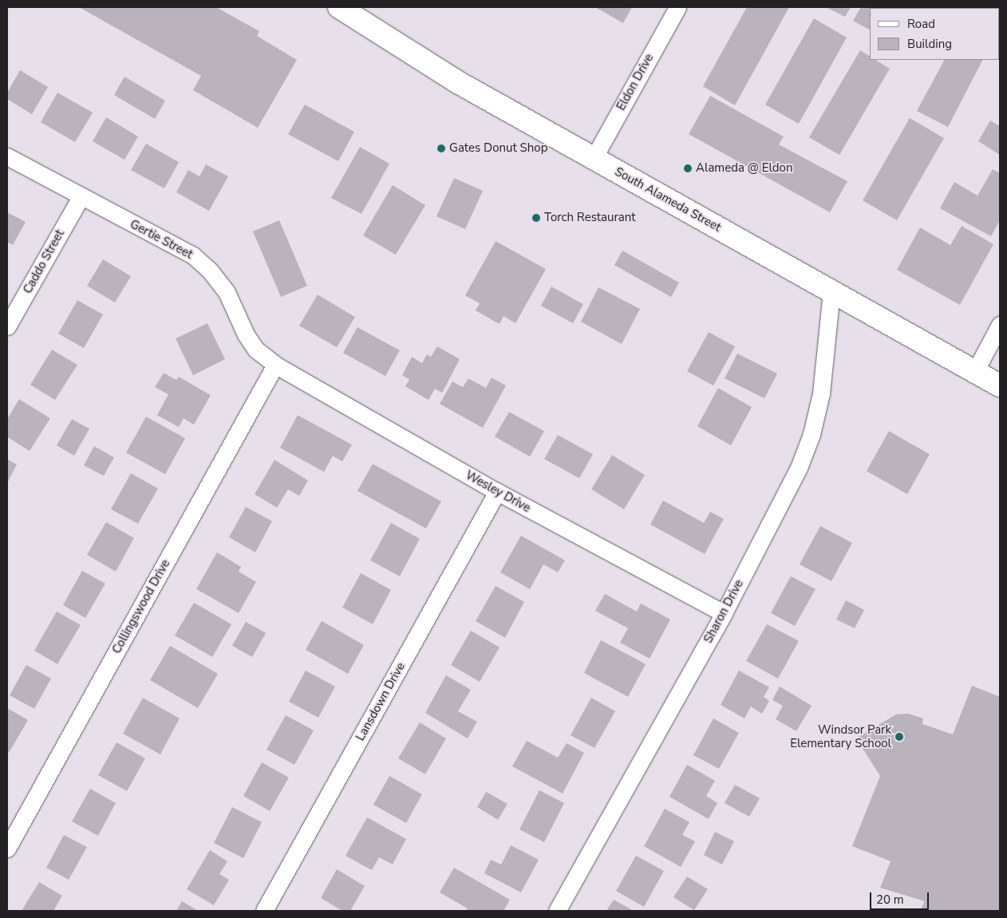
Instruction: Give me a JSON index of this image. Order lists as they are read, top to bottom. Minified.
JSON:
{"streets":{"main road":["South Alameda Street"],"street":["Eldon Drive","Gertie Street","Caddo Street","Wesley Drive","Collingswood Drive","Sharon Drive","Lansdown Drive"]},"crossings":[["Eldon Drive","South Alameda Street"],["South Alameda Street","Sharon Drive"],["Gertie Street","Caddo Street"],["Gertie Street","Wesley Drive"],["Gertie Street","Collingswood Drive"],["Wesley Drive","Collingswood Drive"],["Wesley Drive","Sharon Drive"],["Wesley Drive","Lansdown Drive"]],"places":["Gates Donut Shop","Alameda @ Eldon","Torch Restaurant","Windsor Park Elementary School"],"legend":["Road","Building"],"scale_bar":"20 m"}
